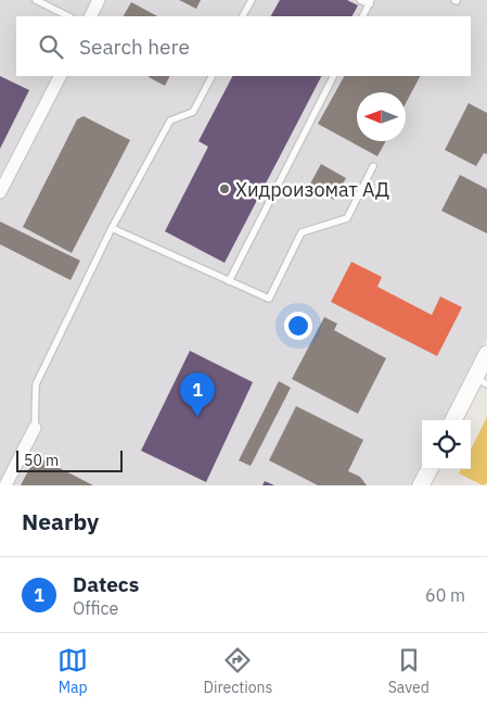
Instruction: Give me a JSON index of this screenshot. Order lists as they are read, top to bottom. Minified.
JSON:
{"places":["Хидроизомат АД"],"scale_bar":"50 m","north":"left","page":{"search":"Search here","pins":"1","scale":"50 m","heading":"Nearby","list":[{"mark":"1","name":"Datecs","note":"Office","value":"60 m"}],"nav":["Map","Directions","Saved"]}}
